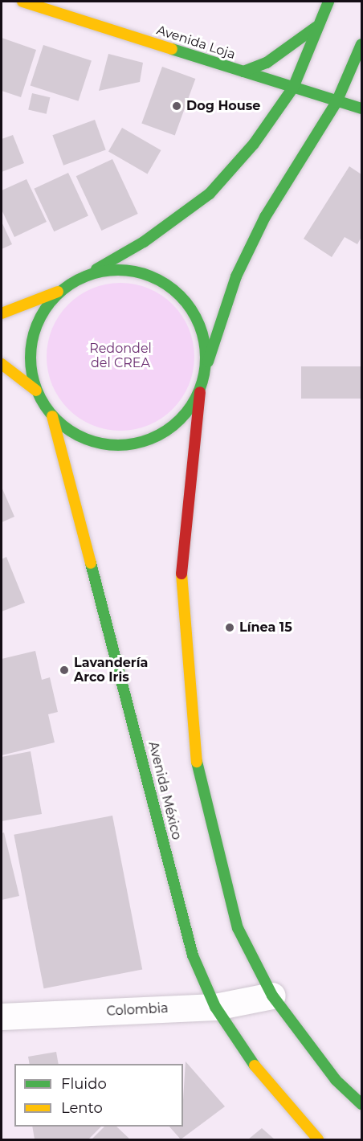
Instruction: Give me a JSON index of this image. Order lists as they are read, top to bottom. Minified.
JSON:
{"streets":{"main road":["Avenida Loja","Avenida México"],"street":["Colombia"]},"crossings":[["Avenida México","Colombia"]],"parks":["Redondel del CREA"],"places":["Dog House","Línea 15","Lavandería Arco Iris"],"legend":["Fluido","Lento"]}
